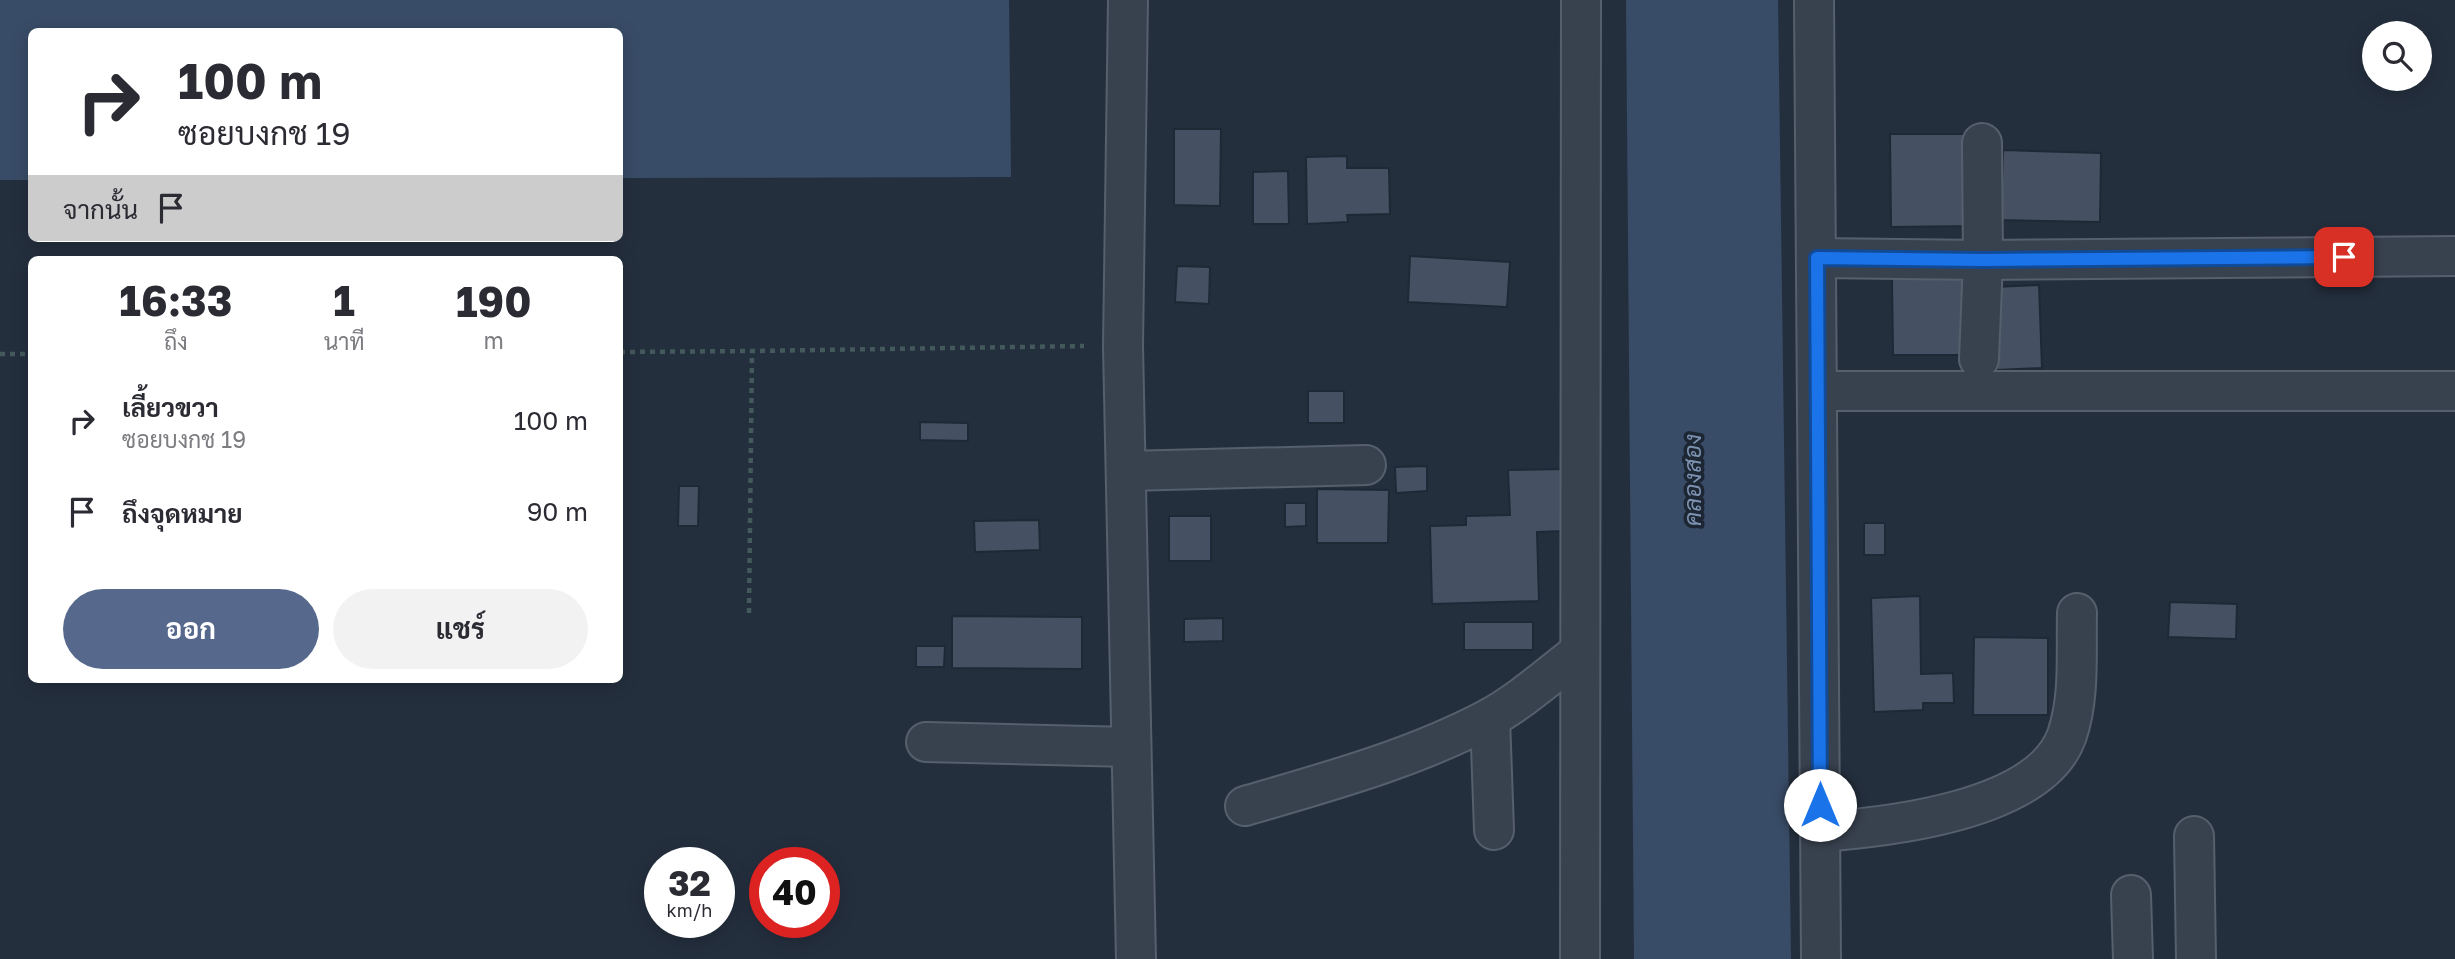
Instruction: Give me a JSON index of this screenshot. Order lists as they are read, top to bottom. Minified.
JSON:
{"water":["คลองสอง"],"page":{"turn":["100 m","ซอยบงกช 19"],"then":"จากนั้น","eta":["16:33","ถึง","1","นาที","190","m"],"list":[{"name":"เลี้ยวขวา","note":"ซอยบงกช 19","value":"100 m"},{"name":"ถึงจุดหมาย","value":"90 m"}],"buttons":["ออก","แชร์"],"speed":"32 km/h","limit":"40"}}
